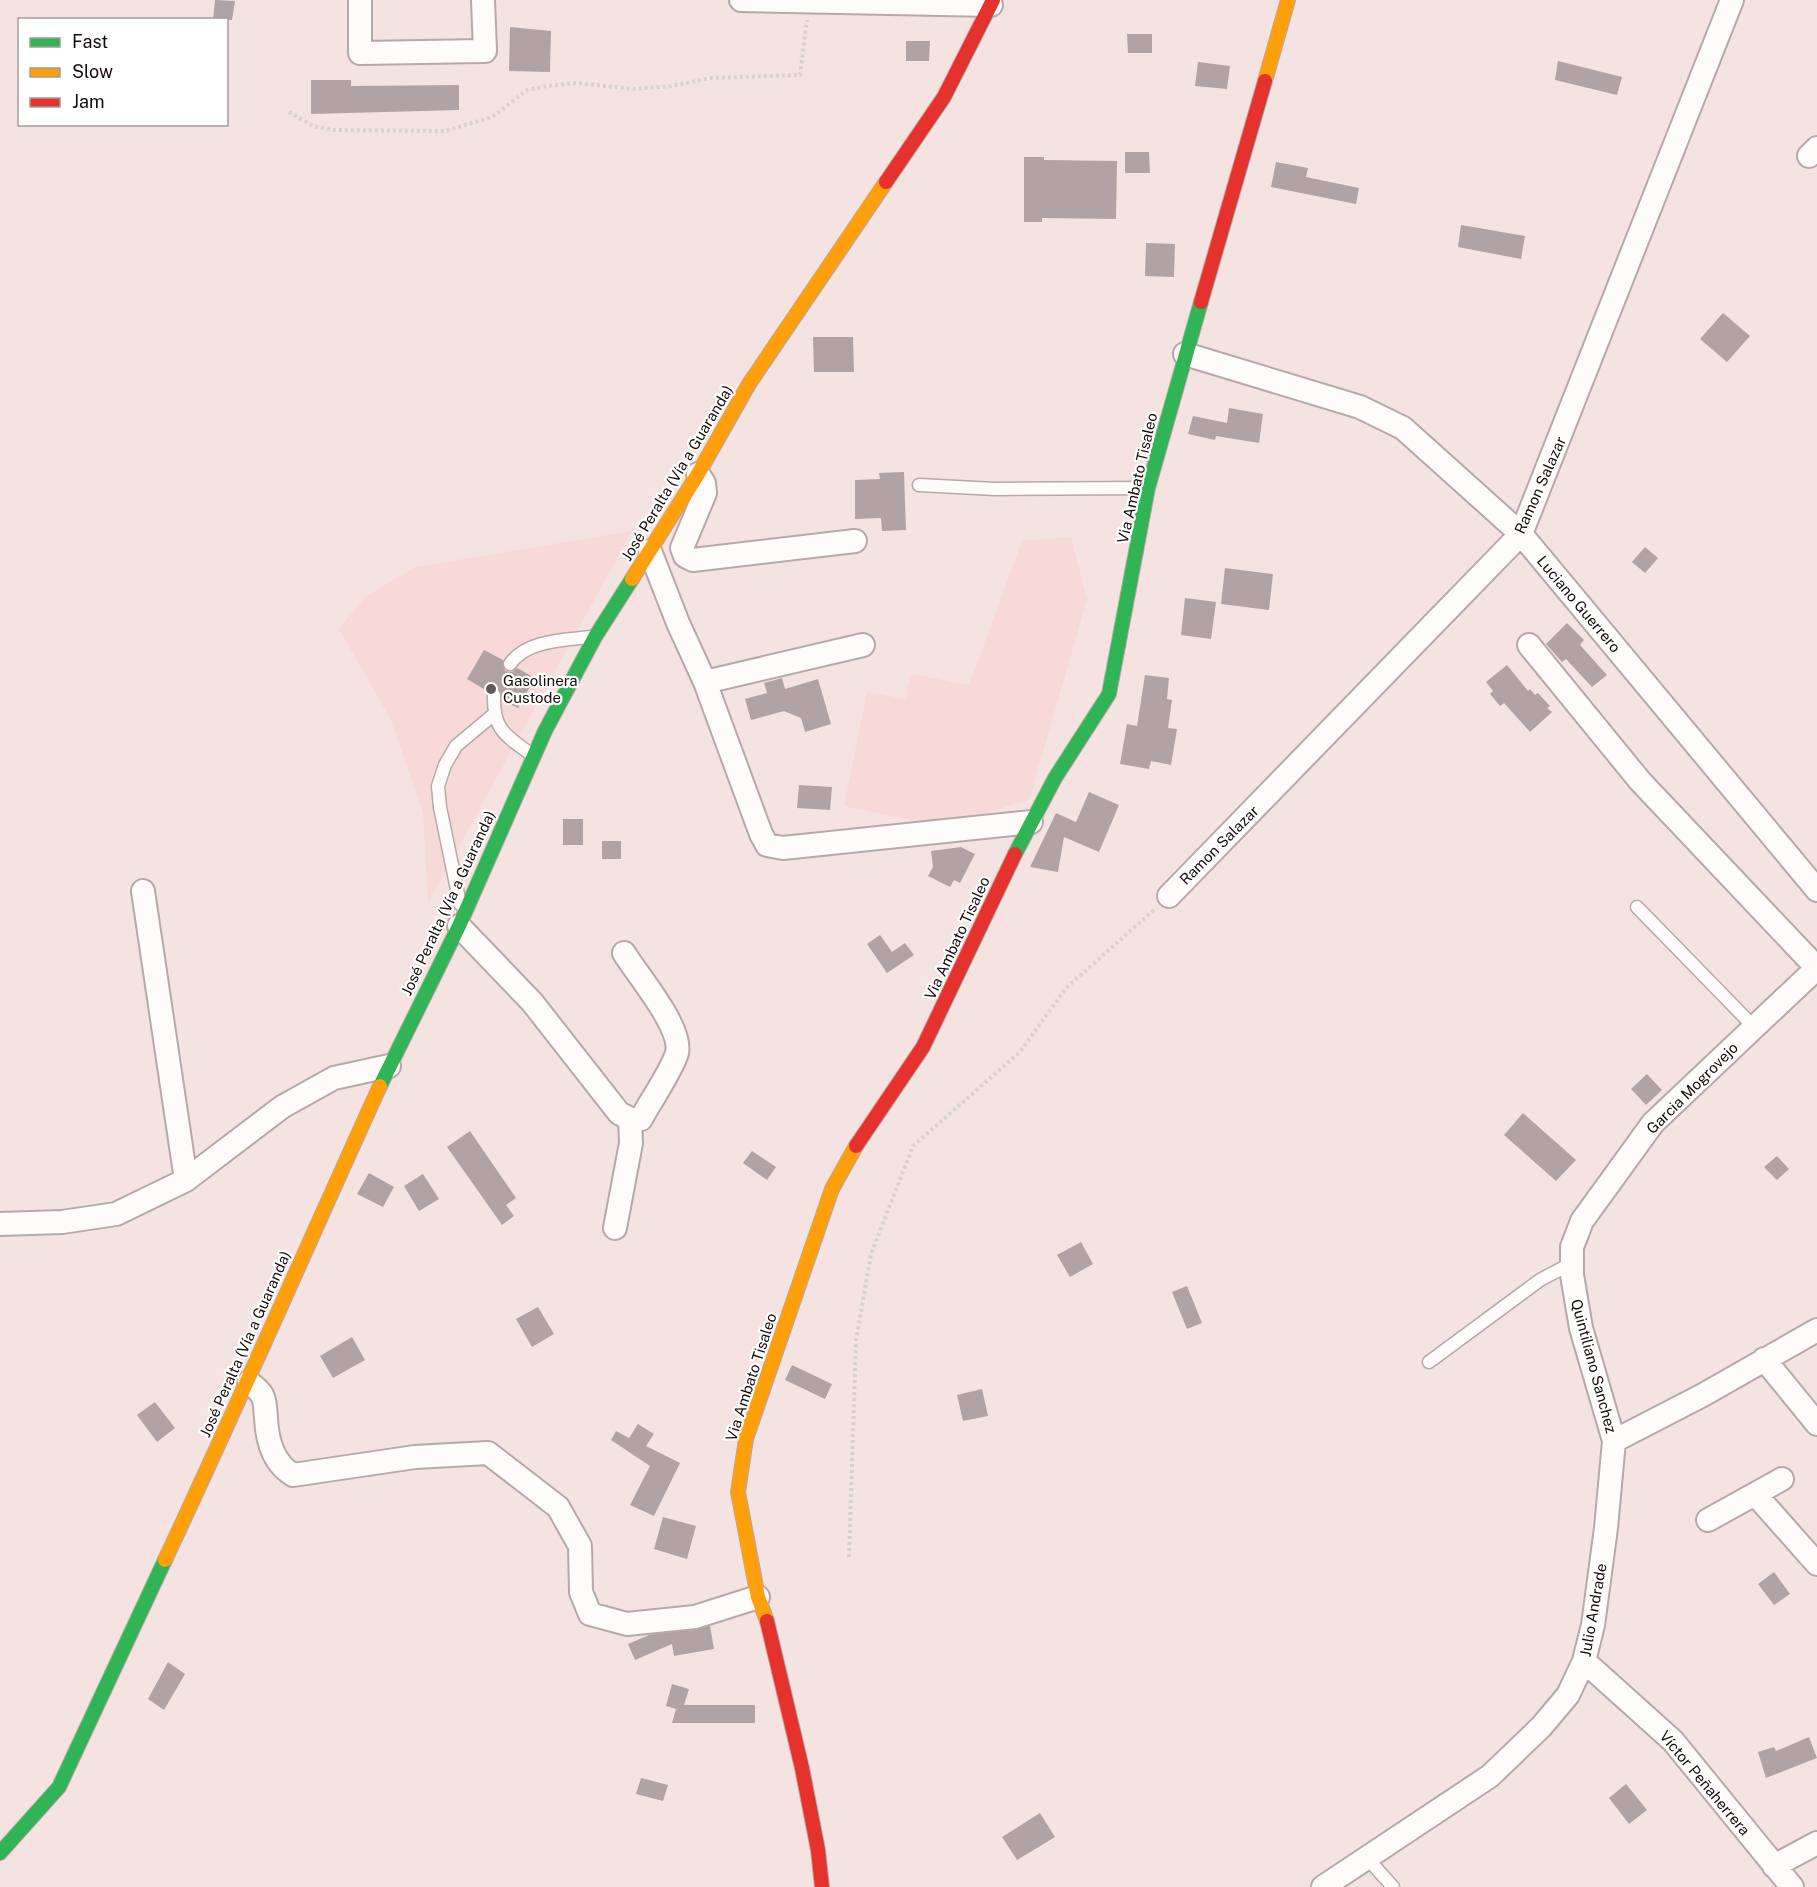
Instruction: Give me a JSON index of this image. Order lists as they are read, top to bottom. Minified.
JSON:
{"streets":{"main road":["José Peralta (Vía a Guaranda)","Via Ambato Tisaleo"],"street":["Ramon Salazar","Luciano Guerrero","Garcia Mogrovejo","Quintiliano Sanchez","Julio Andrade","Víctor Peñaherrera"]},"crossings":[["Via Ambato Tisaleo","Luciano Guerrero"],["Ramon Salazar","Luciano Guerrero"],["Garcia Mogrovejo","Quintiliano Sanchez"],["Quintiliano Sanchez","Julio Andrade"],["Julio Andrade","Víctor Peñaherrera"]],"places":["Gasolinera Custode"],"legend":["Fast","Slow","Jam"]}
